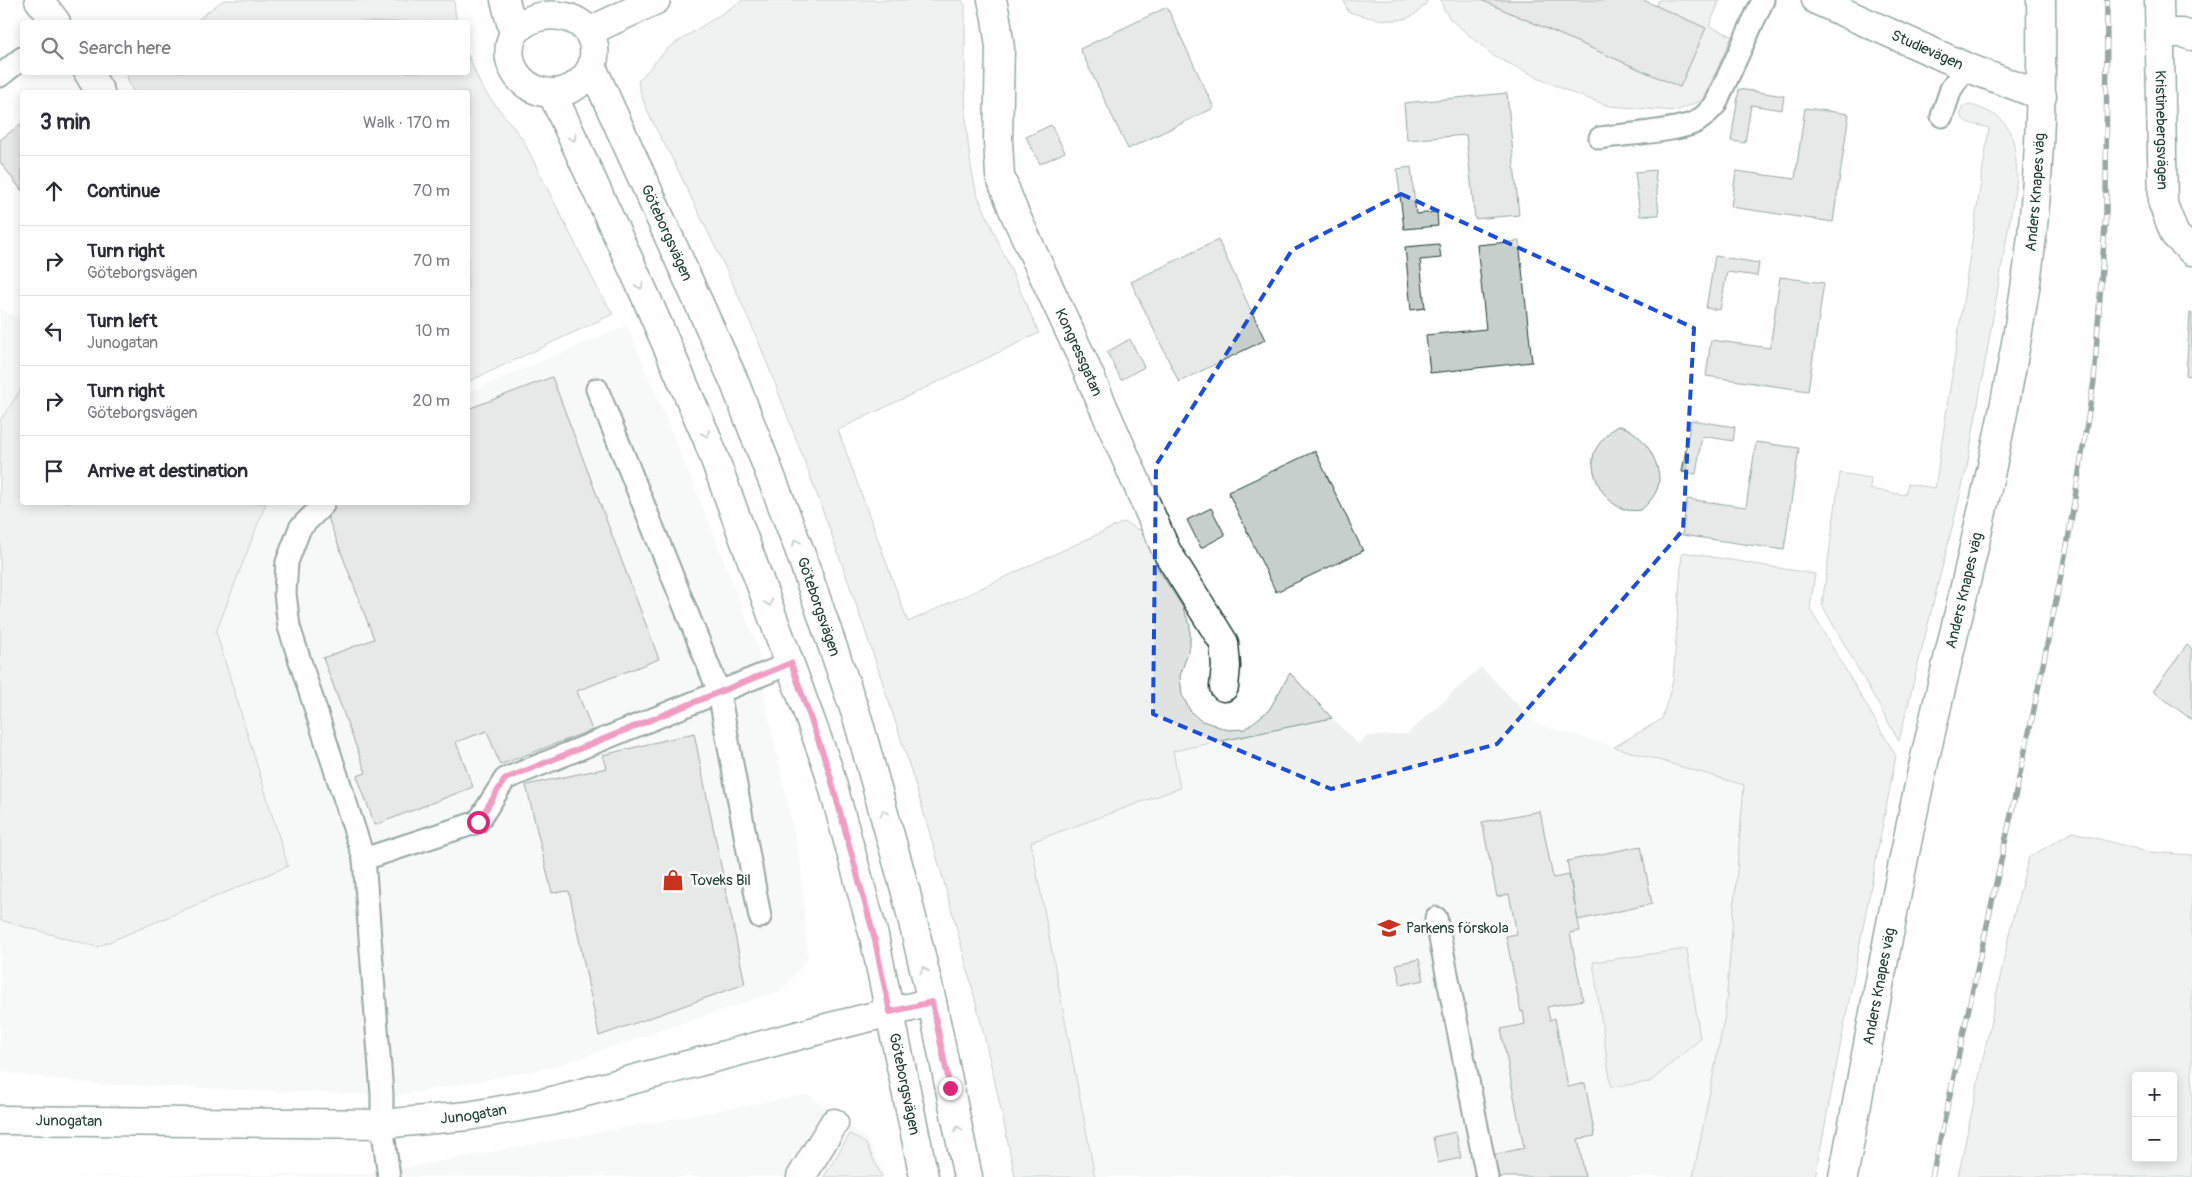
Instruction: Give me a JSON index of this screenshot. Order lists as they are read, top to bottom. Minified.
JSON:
{"streets":{"street":["Studievägen","Kristinebergsvägen","Anders Knapes väg","Göteborgsvägen","Kongressgatan","Junogatan"]},"crossings":[["Studievägen","Anders Knapes väg"],["Göteborgsvägen","Junogatan"]],"places":{"shop":["Toveks Bil"],"school or university":["Parkens förskola"]},"page":{"search":"Search here","heading":["3 min","Walk · 170 m"],"list":[["Continue","70 m"],["Turn right","Göteborgsvägen","70 m"],["Turn left","Junogatan","10 m"],["Turn right","Göteborgsvägen","20 m"],"Arrive at destination"],"map_buttons":["+","−"]}}
